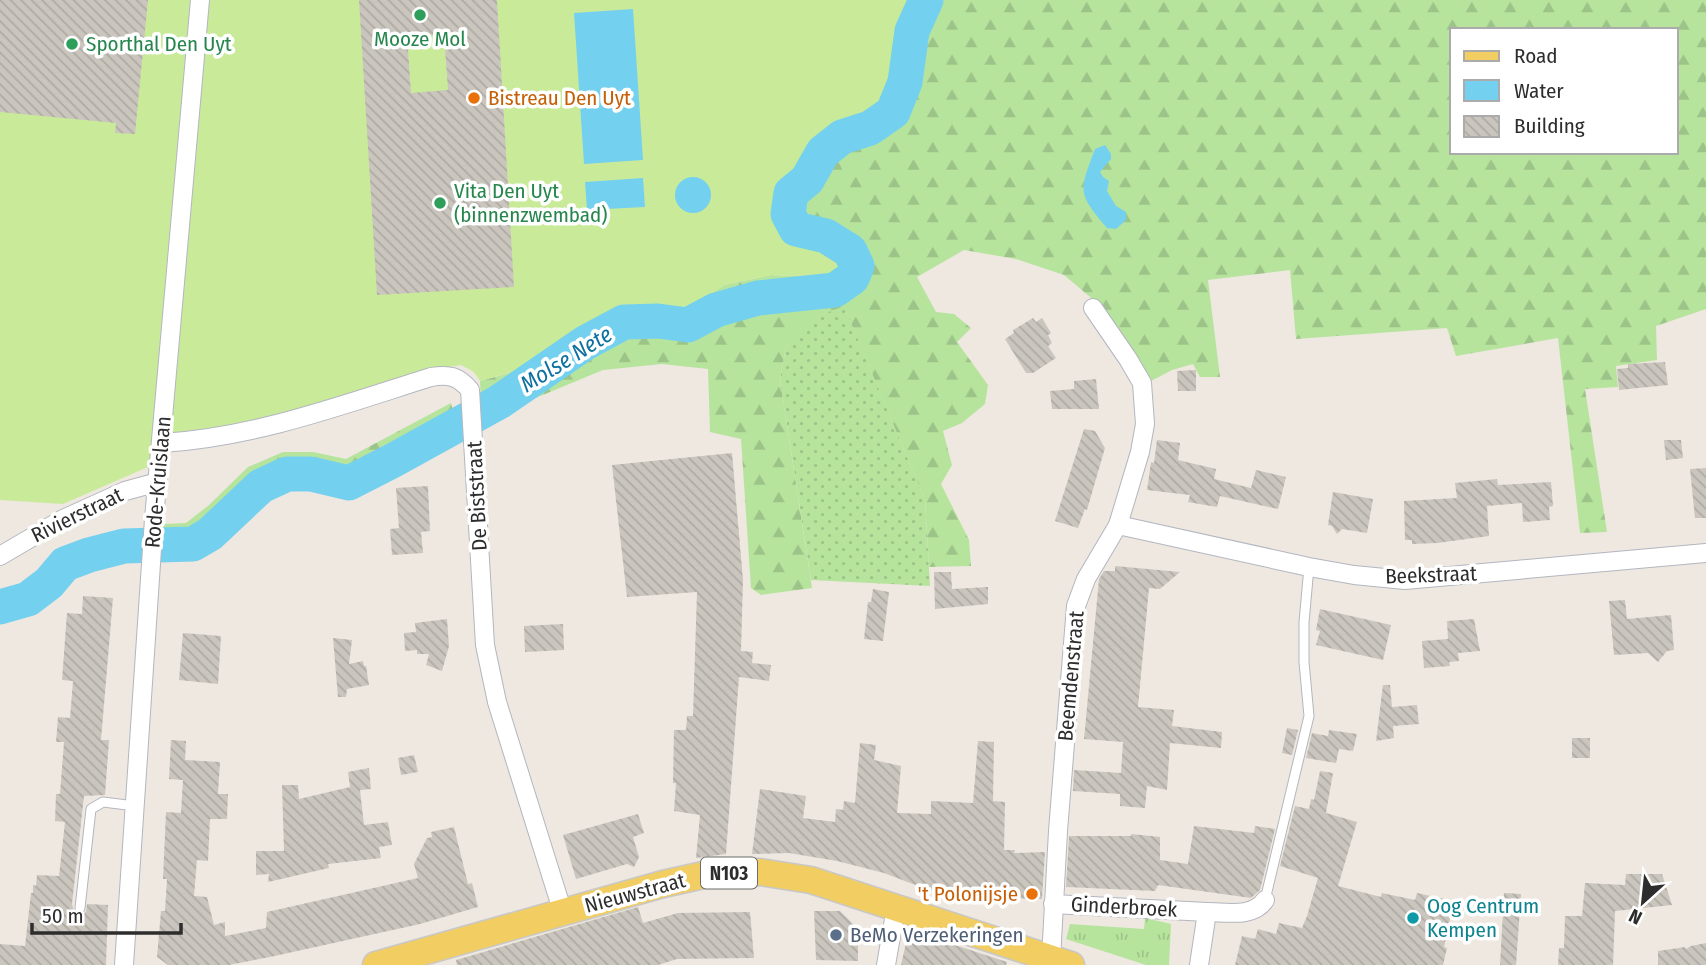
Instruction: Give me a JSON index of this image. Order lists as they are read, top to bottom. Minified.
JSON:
{"streets":{"main road":["N103","Nieuwstraat","Ginderbroek"],"street":["Rode-Kruislaan","De Biststraat","Rivierstraat","Beekstraat","Beemdenstraat"]},"crossings":[["Rode-Kruislaan","De Biststraat"],["Rode-Kruislaan","Rivierstraat"],["De Biststraat","Nieuwstraat"],["Beekstraat","Beemdenstraat"],["Beemdenstraat","Ginderbroek"],["Nieuwstraat","Ginderbroek"]],"water":["Molse Nete"],"places":["Mooze Mol","Sporthal Den Uyt","Bistreau Den Uyt","Vita Den Uyt (binnenzwembad)","'t Polonijsje","Oog Centrum Kempen","BeMo Verzekeringen"],"legend":["Road","Water","Building"],"scale_bar":"50 m","north":"bottom left"}
